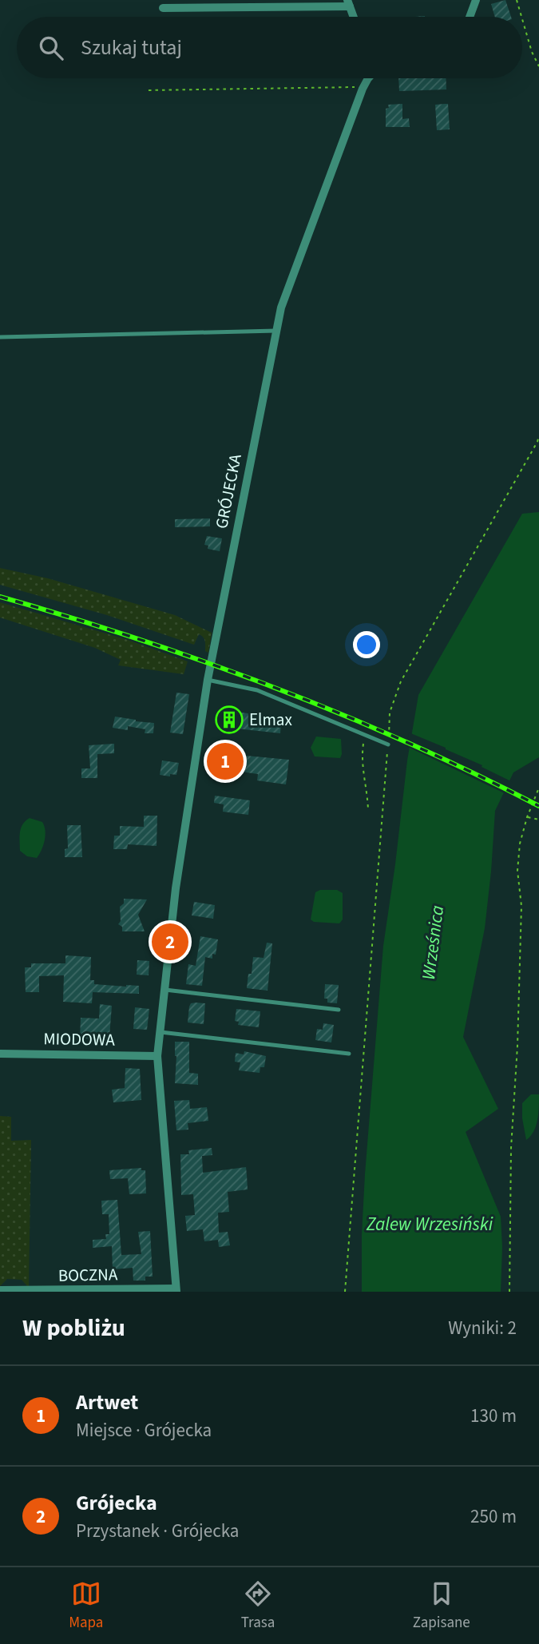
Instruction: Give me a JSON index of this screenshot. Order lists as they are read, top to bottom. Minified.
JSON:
{"streets":{"street":["GRÓJECKA","MIODOWA","BOCZNA"]},"crossings":[["GRÓJECKA","MIODOWA"],["GRÓJECKA","BOCZNA"]],"water":["Wrześnica","Zalew Wrzesiński"],"places":{"building":["Elmax"]},"page":{"search":"Szukaj tutaj","pins":["1","2"],"heading":["W pobliżu","Wyniki: 2"],"list":[{"mark":"1","name":"Artwet","note":"Miejsce · Grójecka","value":"130 m"},{"mark":"2","name":"Grójecka","note":"Przystanek · Grójecka","value":"250 m"}],"nav":["Mapa","Trasa","Zapisane"]}}
